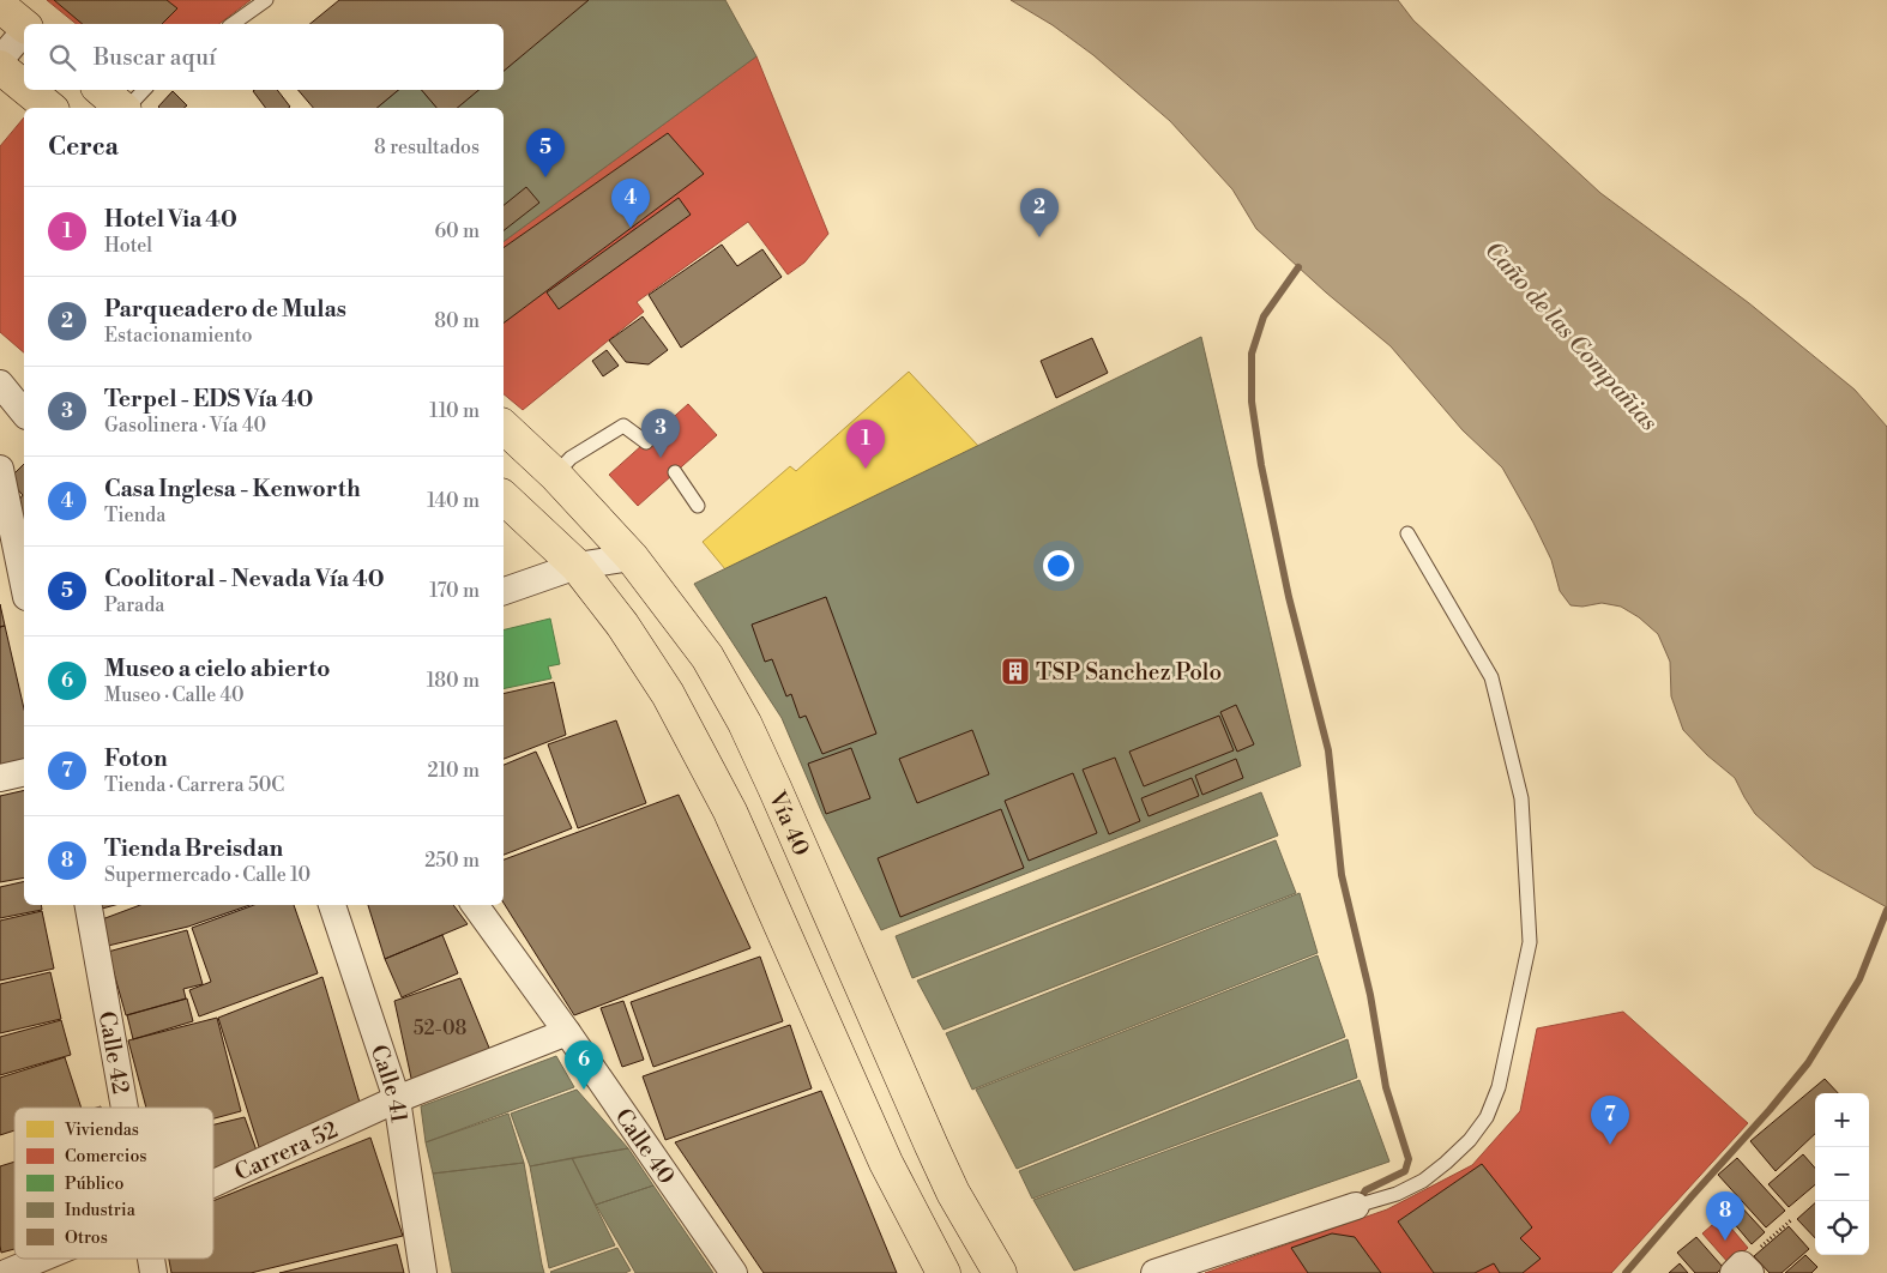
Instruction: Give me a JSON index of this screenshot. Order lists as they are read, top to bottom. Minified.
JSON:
{"streets":{"highway":["Vía 40"],"street":["Calle 42","Calle 41","Calle 40","Carrera 52"]},"crossings":[["Calle 41","Carrera 52"],["Calle 40","Carrera 52"]],"water":["Caño de las Compañias"],"places":{"building":["TSP Sanchez Polo"]},"house_numbers":["52-08"],"legend":["Viviendas","Comercios","Público","Industria","Otros"],"page":{"search":"Buscar aquí","heading":["Cerca","8 resultados"],"pins":["5","4","2","3","1","6","7","8"],"list":[{"mark":"1","name":"Hotel Via 40","note":"Hotel","value":"60 m"},{"mark":"2","name":"Parqueadero de Mulas","note":"Estacionamiento","value":"80 m"},{"mark":"3","name":"Terpel - EDS Vía 40","note":"Gasolinera · Vía 40","value":"110 m"},{"mark":"4","name":"Casa Inglesa - Kenworth","note":"Tienda","value":"140 m"},{"mark":"5","name":"Coolitoral - Nevada Vía 40","note":"Parada","value":"170 m"},{"mark":"6","name":"Museo a cielo abierto","note":"Museo · Calle 40","value":"180 m"},{"mark":"7","name":"Foton","note":"Tienda · Carrera 50C","value":"210 m"},{"mark":"8","name":"Tienda Breisdan","note":"Supermercado · Calle 10","value":"250 m"}],"map_buttons":["+","−"]}}
